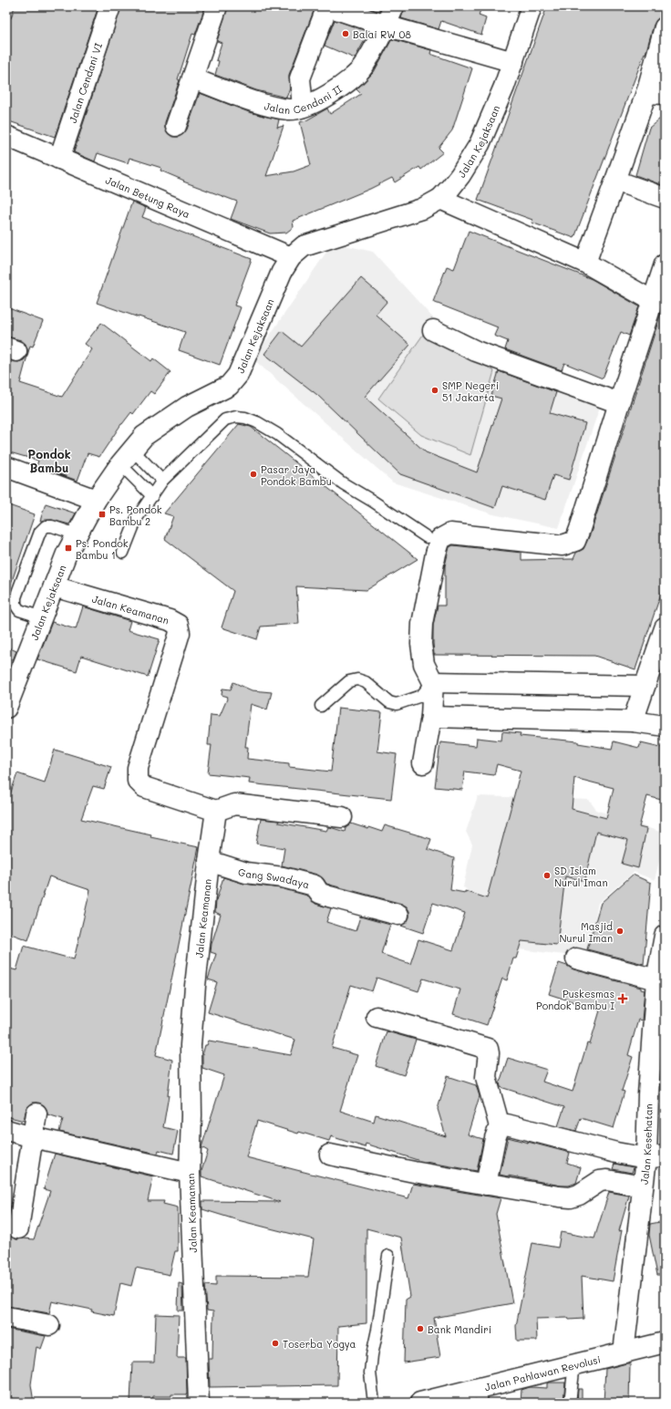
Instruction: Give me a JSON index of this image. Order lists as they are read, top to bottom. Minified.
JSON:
{"streets":{"street":["Jalan Cendani VI","Jalan Cendani II","Jalan Kejaksaan","Jalan Betung Raya","Jalan Keamanan","Gang Swadaya","Jalan Kesehatan","Jalan Pahlawan Revolusi"]},"crossings":[["Jalan Cendani VI","Jalan Betung Raya"],["Jalan Kejaksaan","Jalan Betung Raya"],["Jalan Kejaksaan","Jalan Keamanan"],["Jalan Keamanan","Gang Swadaya"],["Jalan Kesehatan","Jalan Pahlawan Revolusi"]],"districts":["Pondok Bambu"],"places":{"other":["Balai RW 08","SMP Negeri 51 Jakarta","Pasar Jaya Pondok Bambu","SD Islam Nurul Iman","Masjid Nurul Iman","Bank Mandiri","Toserba Yogya"],"transit":["Ps. Pondok Bambu 2","Ps. Pondok Bambu 1"],"health":["Puskesmas Pondok Bambu I"]}}
